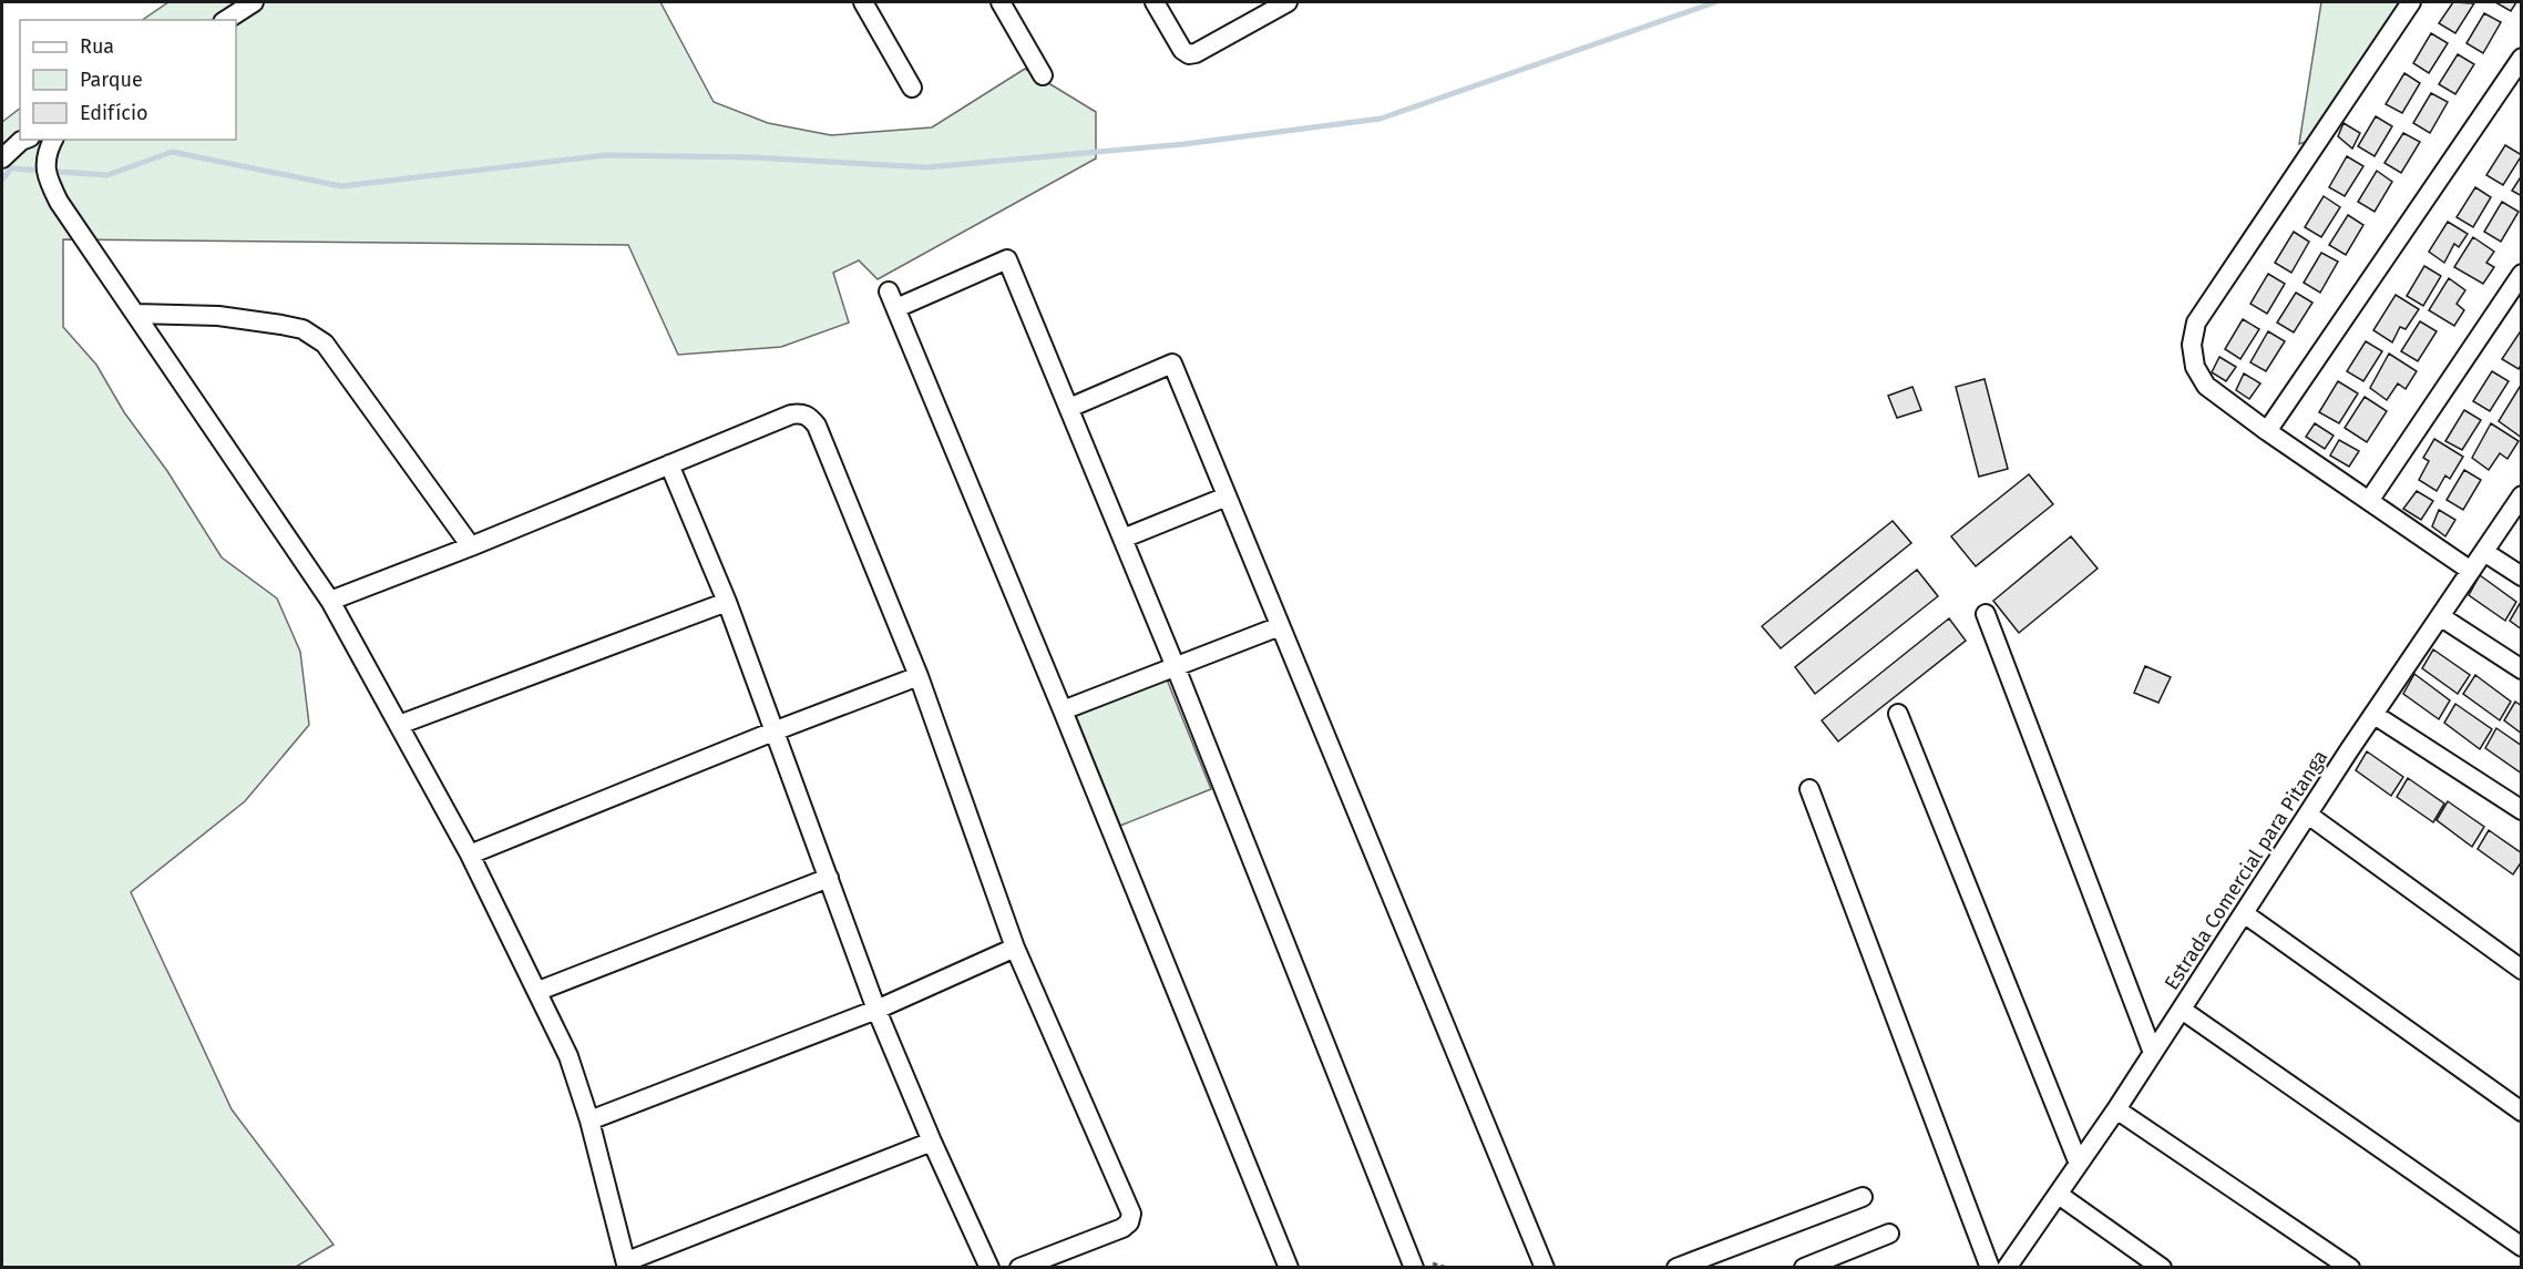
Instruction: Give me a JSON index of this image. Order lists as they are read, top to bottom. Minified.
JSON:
{"streets":{"street":["Estrada Comercial para Pitanga"]},"legend":["Rua","Parque","Edifício"]}
